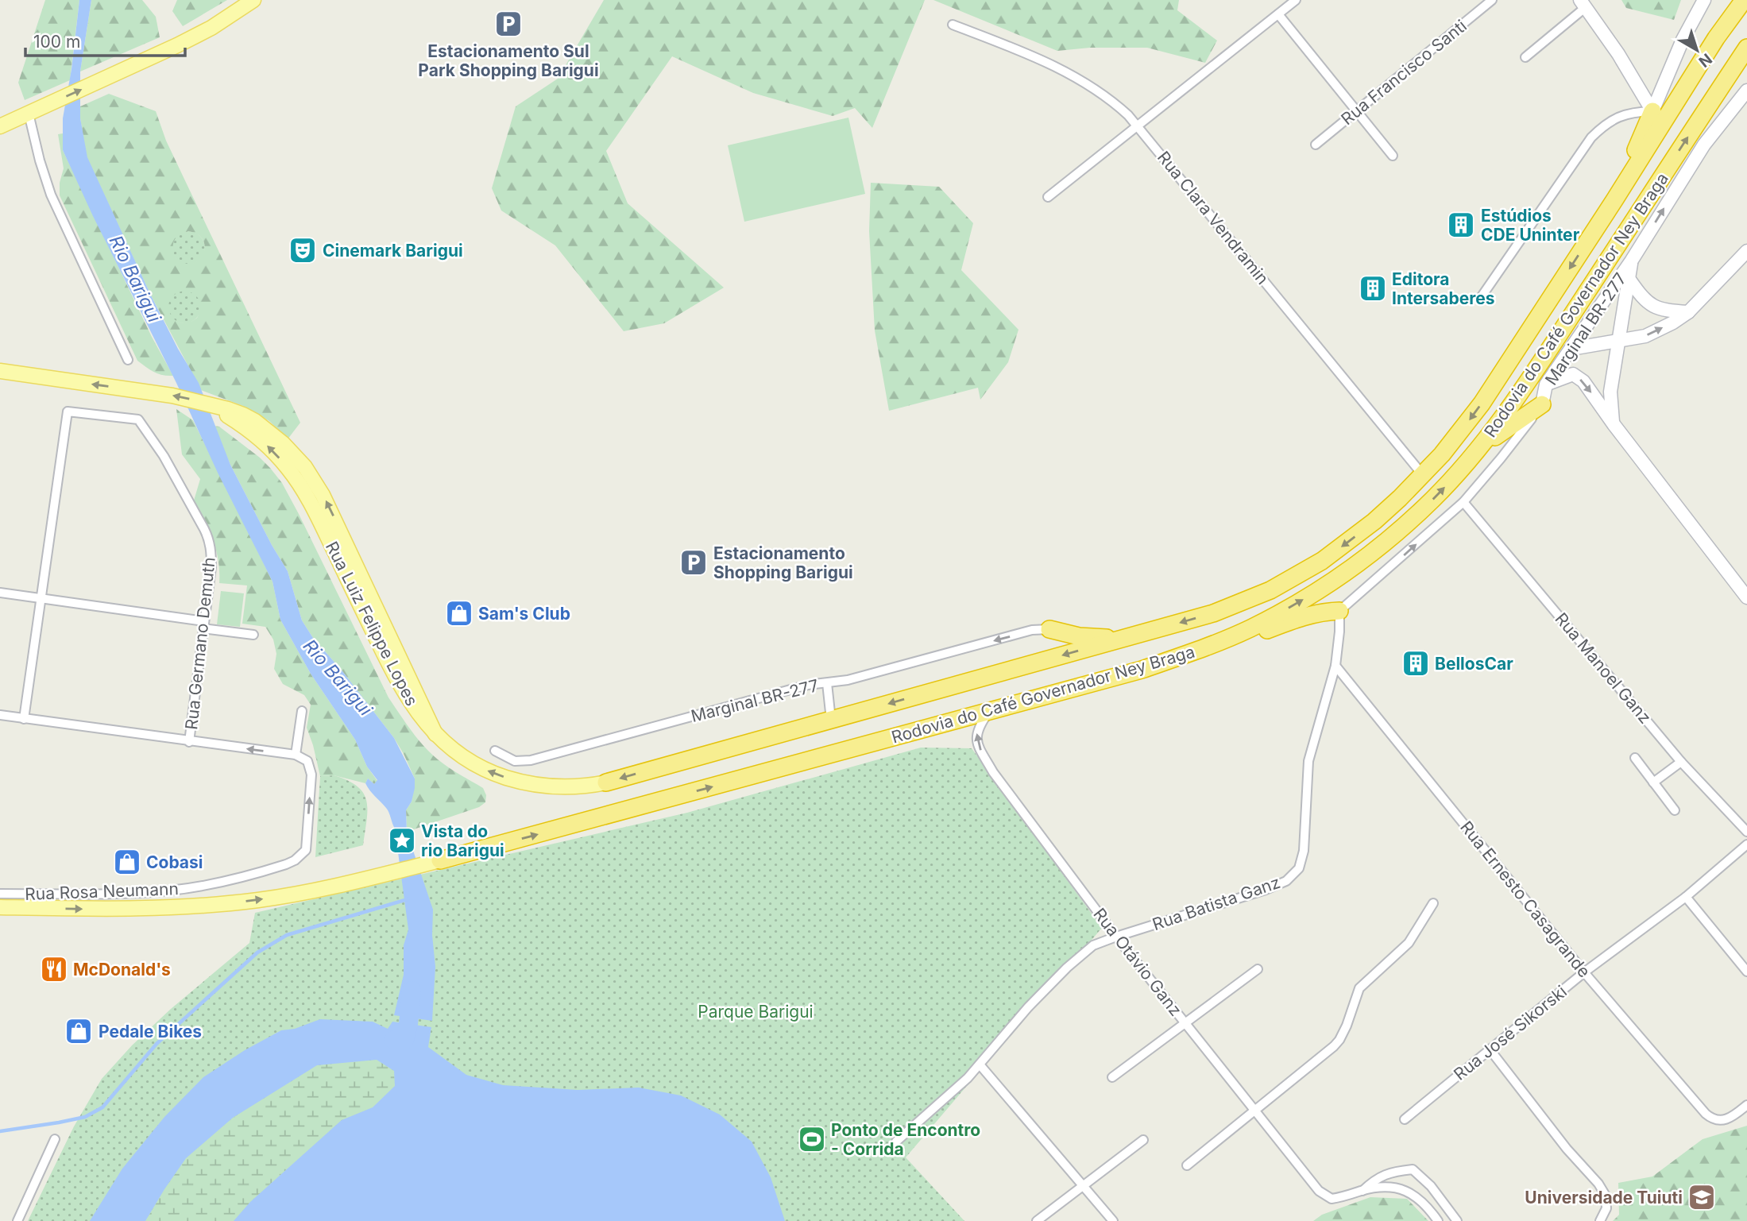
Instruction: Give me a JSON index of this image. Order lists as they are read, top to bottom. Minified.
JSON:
{"streets":{"highway":["Rodovia do Café Governador Ney Braga"],"main road":["Rua Luiz Felippe Lopes"],"street":["Rua Francisco Santi","Rua Clara Vendramin","Marginal BR-277","Rua Germano Demuth","Rua Manoel Ganz","Rua Rosa Neumann","Rua Ernesto Casagrande","Rua Batista Ganz","Rua Otávio Ganz","Rua José Sikorski"]},"crossings":[["Rua Clara Vendramin","Rodovia do Café Governador Ney Braga"],["Rodovia do Café Governador Ney Braga","Rua Luiz Felippe Lopes"],["Rodovia do Café Governador Ney Braga","Rua Otávio Ganz"],["Rua Ernesto Casagrande","Rua Batista Ganz"],["Rua Ernesto Casagrande","Rua José Sikorski"],["Rua Batista Ganz","Rua Otávio Ganz"]],"one_way":["Rua Luiz Felippe Lopes","Rua Otávio Ganz"],"water":["Rio Barigui"],"parks":["Parque Barigui"],"places":{"parking":["Estacionamento Sul Park Shopping Barigui","Estacionamento Shopping Barigui"],"building":["Estúdios CDE Uninter","Editora Intersaberes","BellosCar"],"theatre":["Cinemark Barigui"],"shop":["Sam's Club","Cobasi","Pedale Bikes"],"place":["Vista do rio Barigui"],"restaurant":["McDonald's"],"sports":["Ponto de Encontro - Corrida"],"school or university":["Universidade Tuiuti"]},"scale_bar":"100 m","north":"bottom right"}
